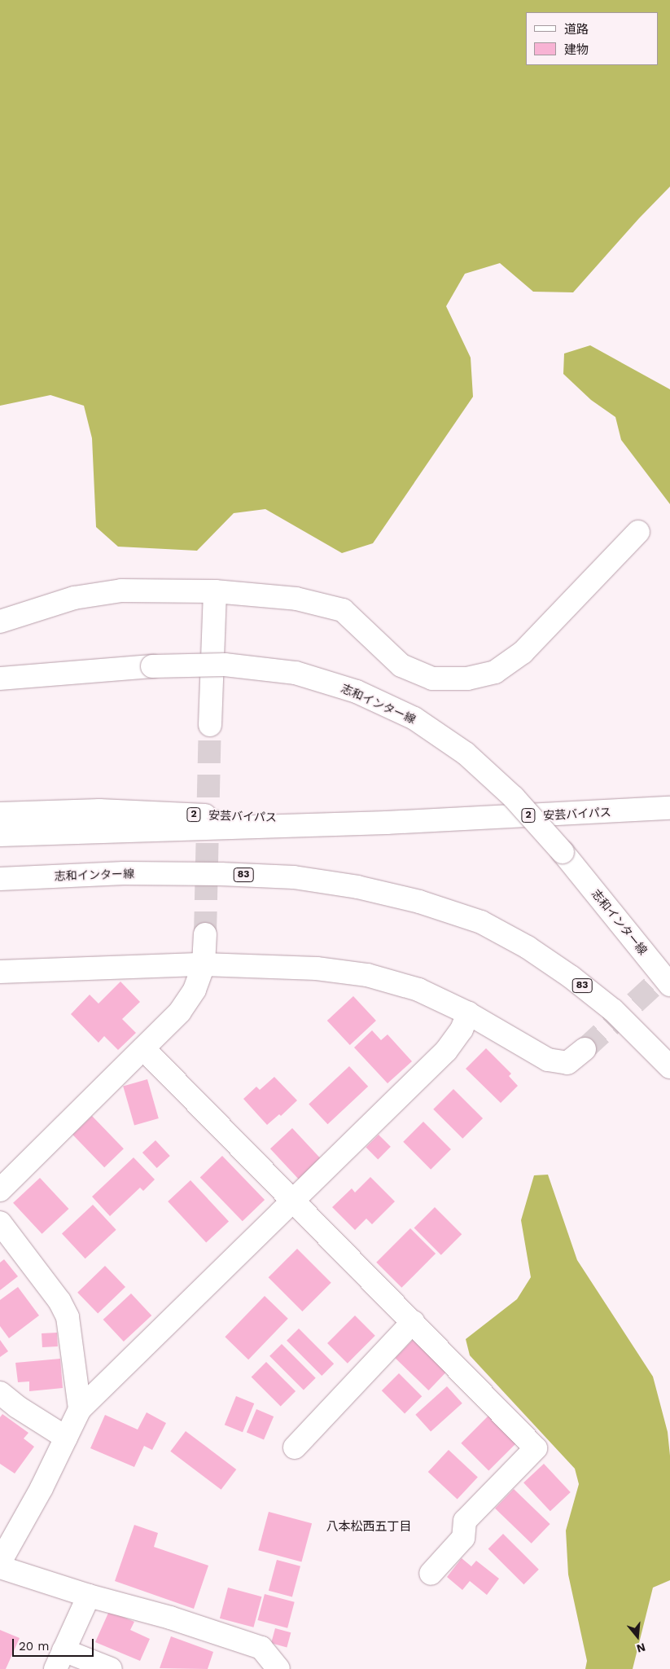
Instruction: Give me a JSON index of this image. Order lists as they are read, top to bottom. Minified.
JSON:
{"streets":{"main road":["志和インター線","安芸バイパス","2","83"]},"districts":["八本松西五丁目"],"legend":["道路","建物"],"scale_bar":"20 m","north":"bottom"}
